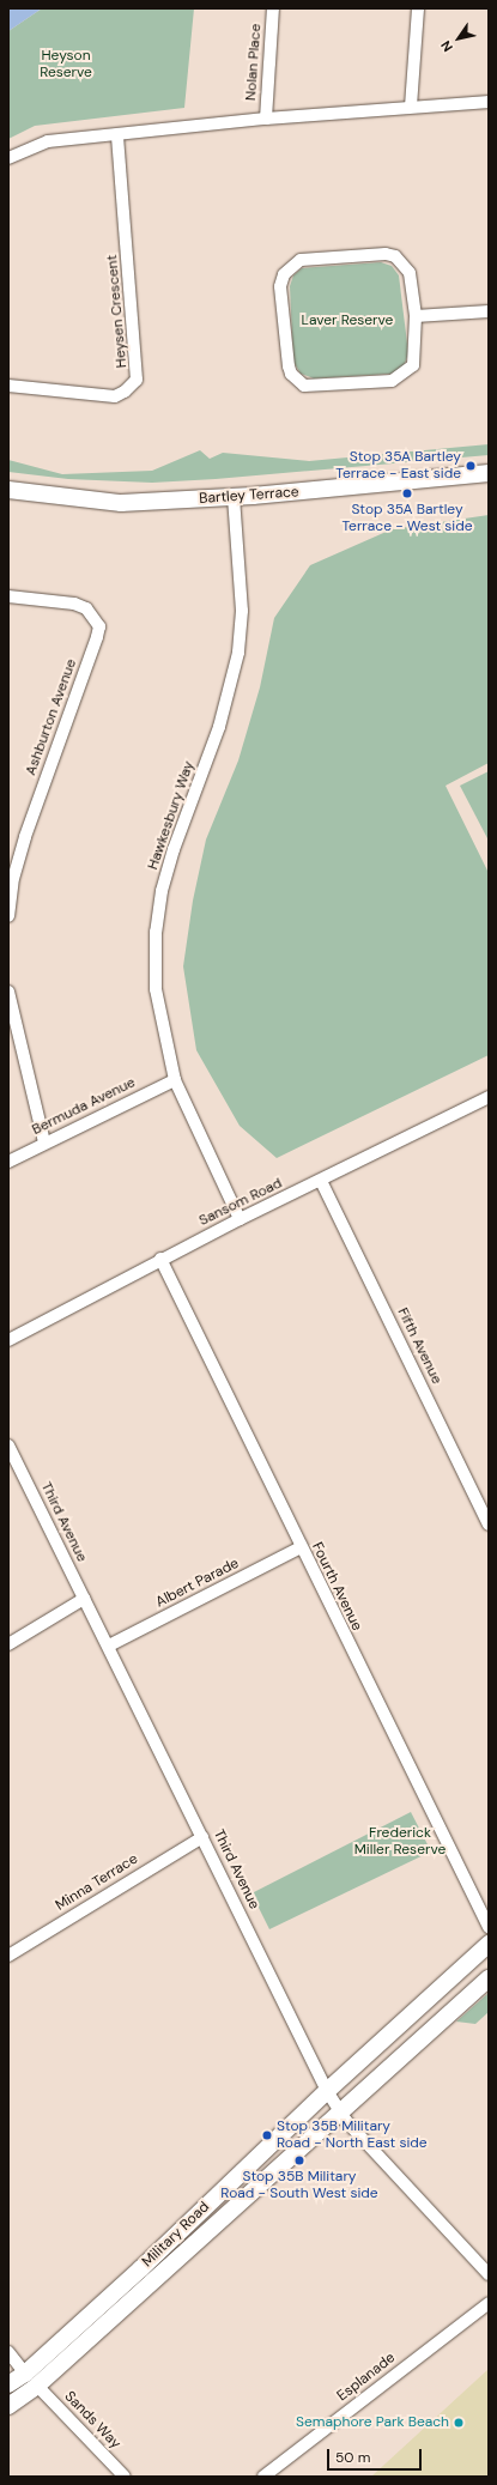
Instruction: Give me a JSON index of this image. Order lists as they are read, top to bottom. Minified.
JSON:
{"streets":{"main road":["Bartley Terrace","Military Road"],"street":["Nolan Place","Heysen Crescent","Ashburton Avenue","Hawkesbury Way","Bermuda Avenue","Sansom Road","Fifth Avenue","Third Avenue","Albert Parade","Fourth Avenue","Minna Terrace","Esplanade","Sands Way"]},"crossings":[["Bartley Terrace","Hawkesbury Way"],["Hawkesbury Way","Bermuda Avenue"],["Hawkesbury Way","Sansom Road"],["Sansom Road","Fifth Avenue"],["Sansom Road","Fourth Avenue"],["Third Avenue","Albert Parade"],["Third Avenue","Minna Terrace"],["Third Avenue","Military Road"],["Albert Parade","Fourth Avenue"],["Military Road","Sands Way"]],"parks":["Heyson Reserve","Laver Reserve","Frederick Miller Reserve"],"places":["Stop 35A Bartley Terrace - East side","Stop 35A Bartley Terrace - West side","Stop 35B Military Road - North East side","Stop 35B Military Road - South West side","Semaphore Park Beach"],"scale_bar":"50 m","north":"bottom left"}
